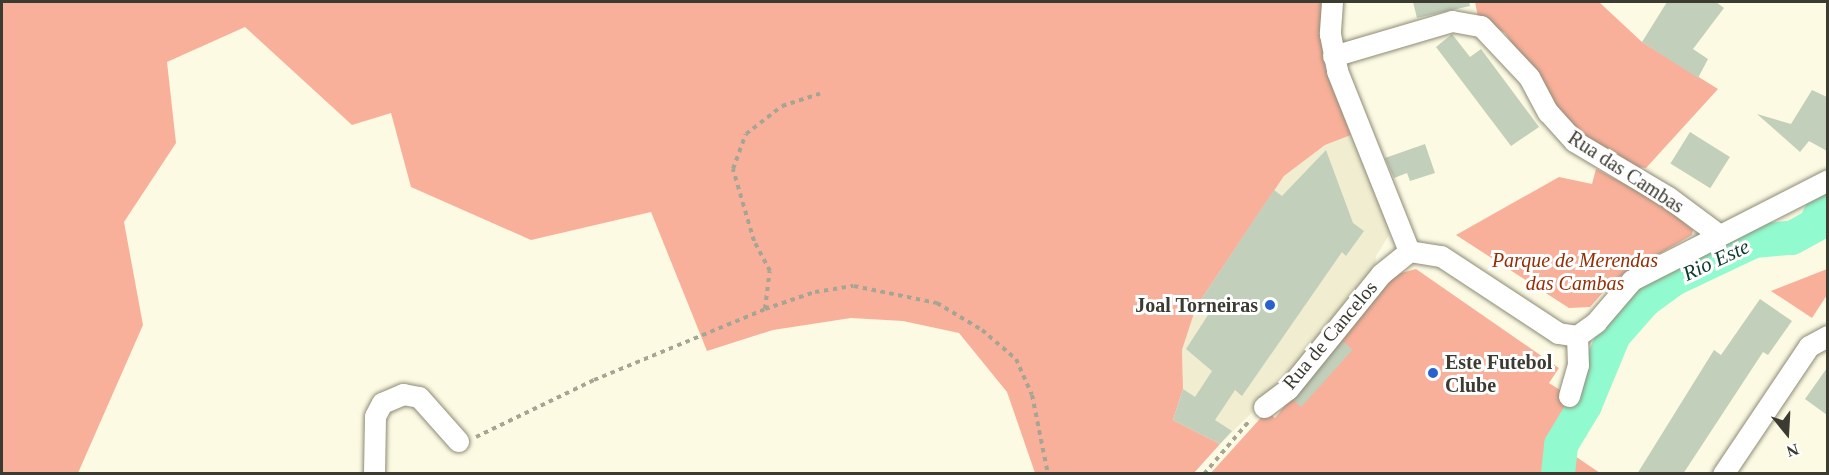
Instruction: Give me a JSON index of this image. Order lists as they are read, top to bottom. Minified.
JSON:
{"streets":{"street":["Rua das Cambas","Rua de Cancelos"]},"water":["Rio Este"],"parks":["Parque de Merendas das Cambas"],"places":["Joal Torneiras","Este Futebol Clube"],"north":"bottom"}
